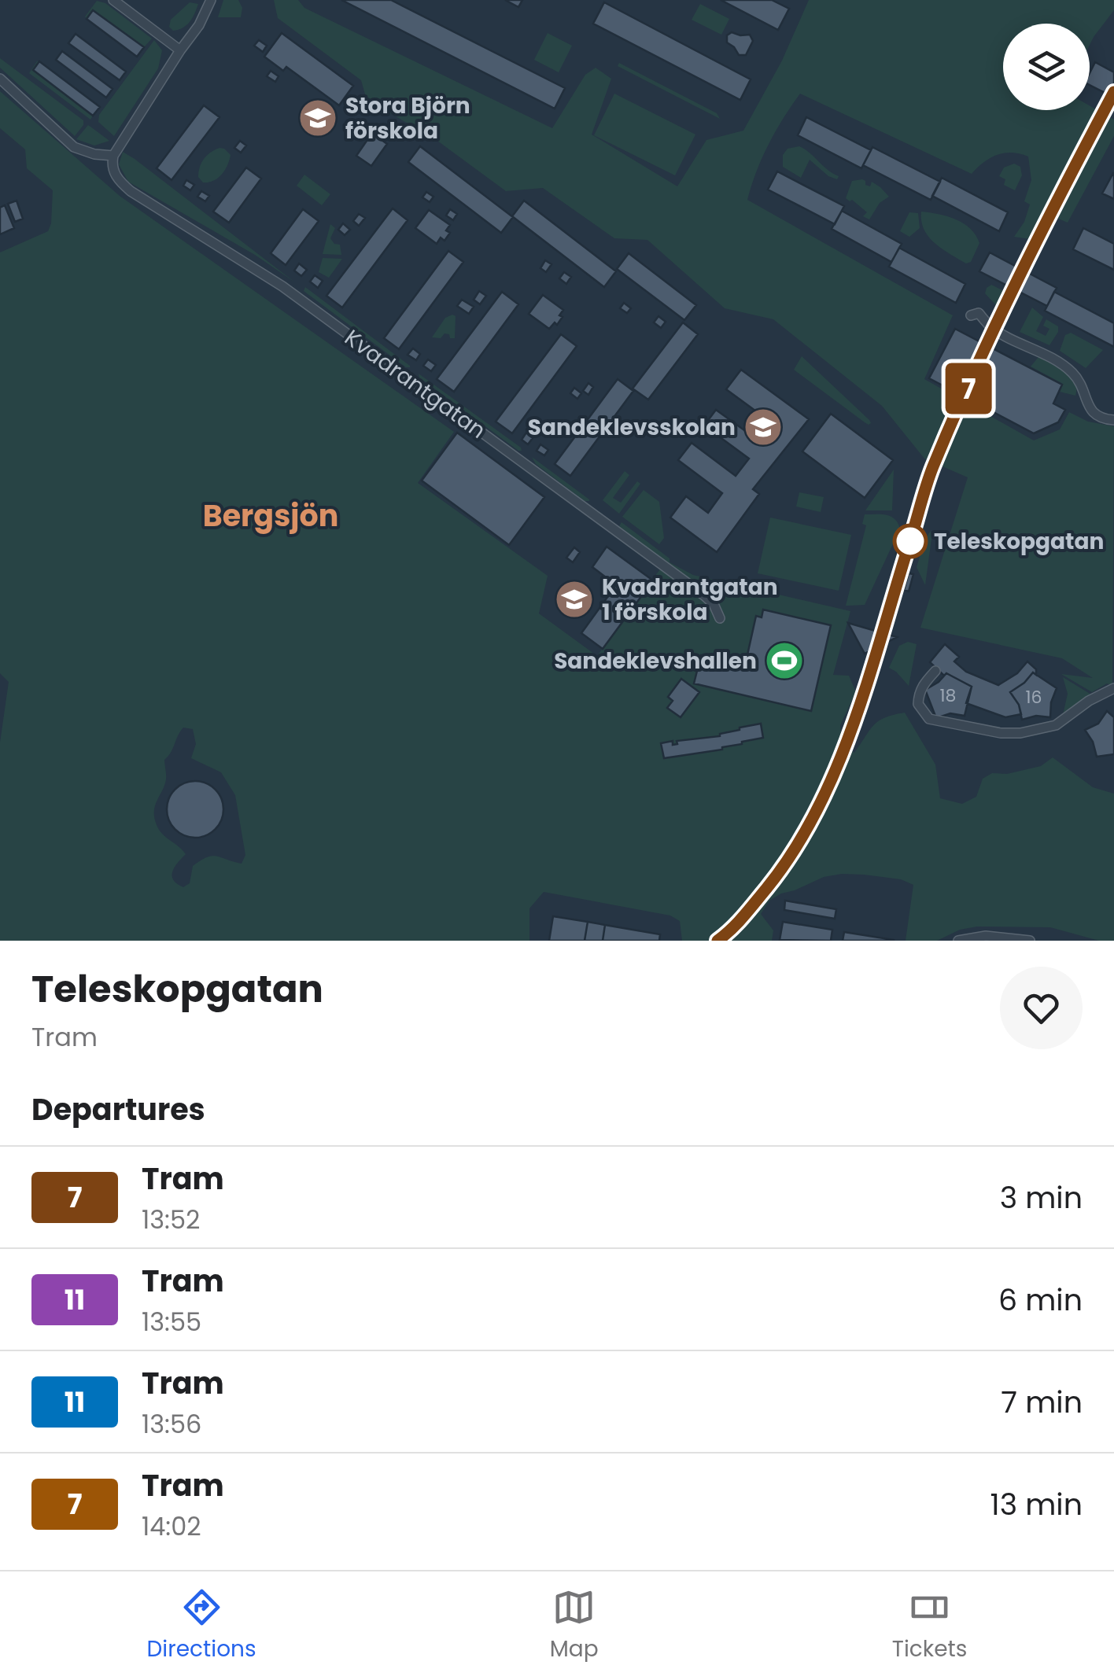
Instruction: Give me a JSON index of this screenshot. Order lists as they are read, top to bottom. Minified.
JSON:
{"streets":{"street":["Kvadrantgatan"]},"districts":["Bergsjön"],"places":{"school or university":["Stora Björn förskola","Sandeklevsskolan","Kvadrantgatan 1 förskola"],"other":["Teleskopgatan"],"sports":["Sandeklevshallen"]},"lines":["tram line 7"],"house_numbers":["18","16"],"page":{"on_map":"7","heading":[["Teleskopgatan","Tram"],"Departures"],"list":[{"mark":"7","name":"Tram","note":"13:52","value":"3 min"},{"mark":"11","name":"Tram","note":"13:55","value":"6 min"},{"mark":"11","name":"Tram","note":"13:56","value":"7 min"},{"mark":"7","name":"Tram","note":"14:02","value":"13 min"}],"tabs":["Directions","Map","Tickets"]}}
